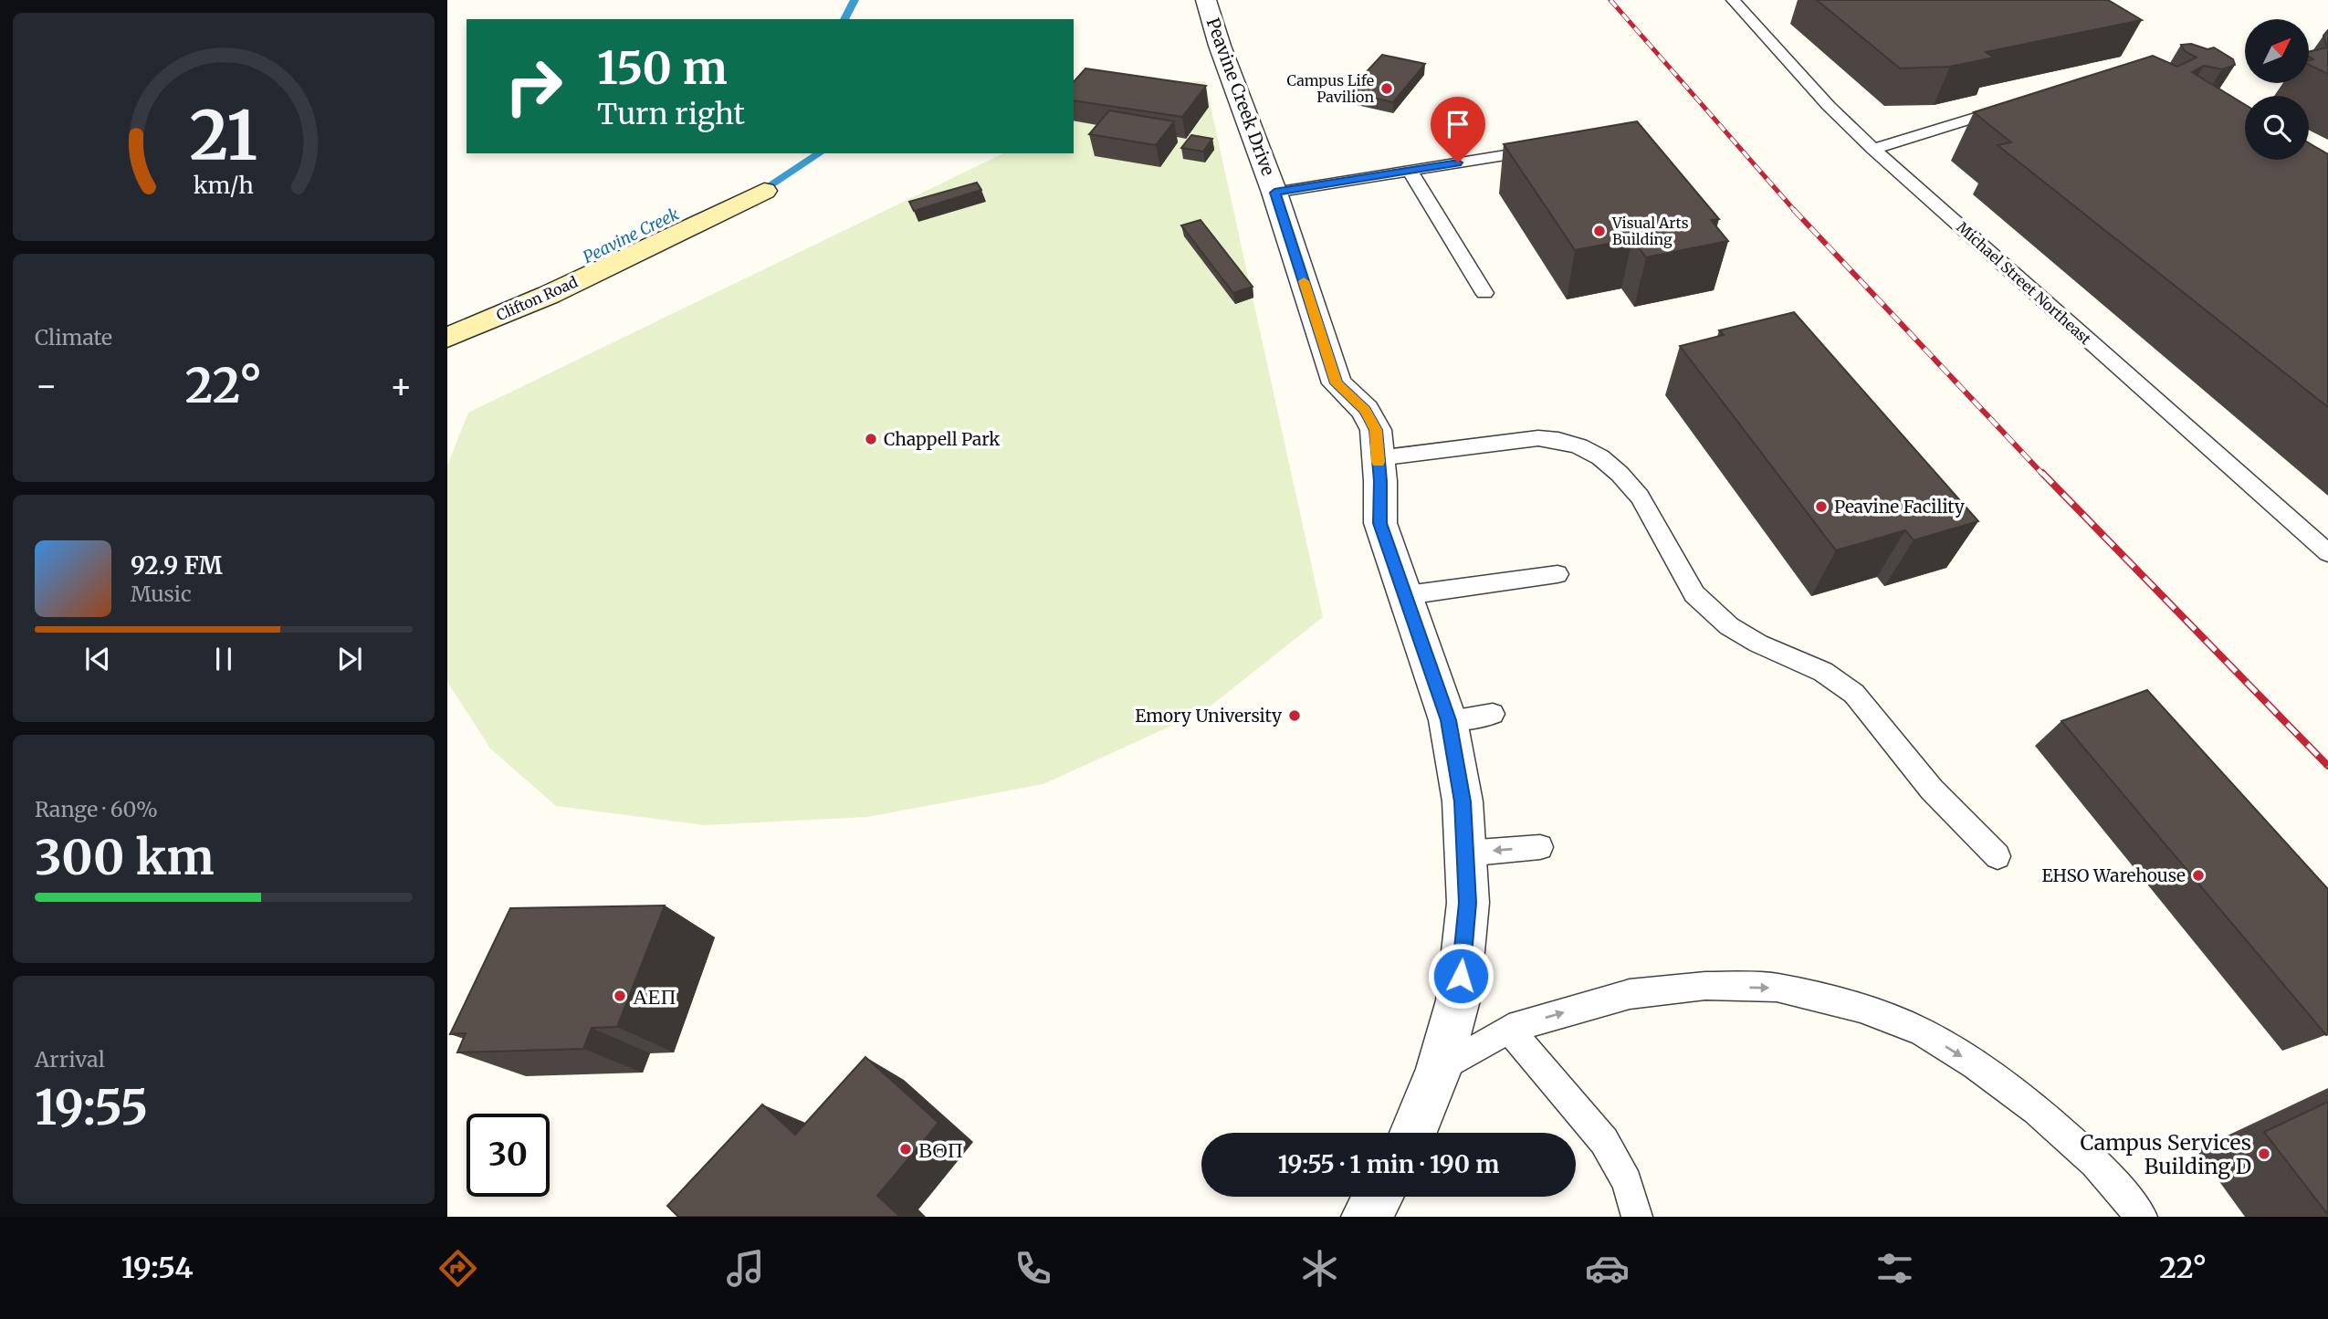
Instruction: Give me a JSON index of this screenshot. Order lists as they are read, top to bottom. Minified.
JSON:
{"streets":{"main road":["Clifton Road"],"street":["Peavine Creek Drive"],"lane":["Michael Street Northeast"]},"water":["Peavine Creek"],"places":["Campus Life Pavilion","Visual Arts Building","Chappell Park","Peavine Facility","Emory University","EHSO Warehouse","ΑΕΠ","ΒΘΠ","Campus Services Building D"],"north":"top right","page":{"turn":["150 m","Turn right"],"tile":["Climate",["Range · 60%","300 km"],["Arrival","19:55"]],"heat":["−","22°","+"],"song":["92.9 FM","Music"],"limit":"30","trip":"19:55 · 1 min · 190 m","tabs":["19:54","22°"],"gauge":["21","km/h"]}}
